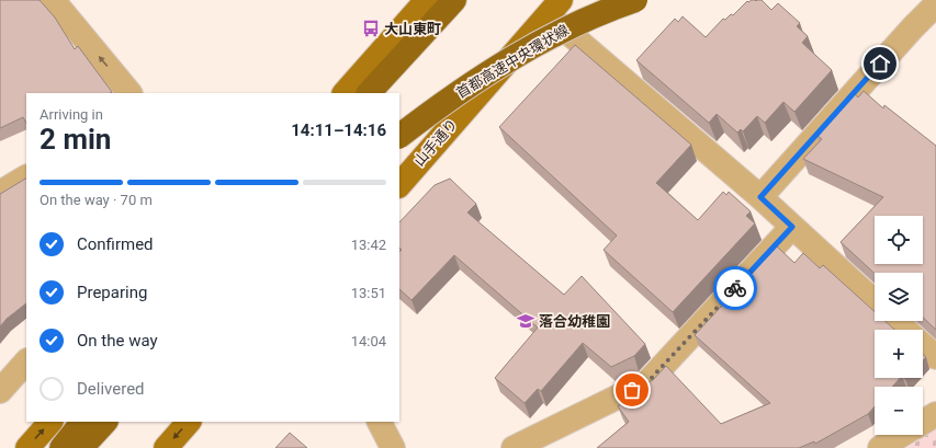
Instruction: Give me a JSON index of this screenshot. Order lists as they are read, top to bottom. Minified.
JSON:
{"streets":{"highway":["首都高速中央環状線"],"main road":["山手通り"]},"places":{"bus stop":["大山東町"],"school or university":["落合幼稚園"]},"page":{"heading":["2 min","Arriving in","14:11–14:16"],"bar":"On the way · 70 m","map_buttons":["+","−"],"list":[["Confirmed","13:42"],["Preparing","13:51"],["On the way","14:04"],"Delivered"]}}
